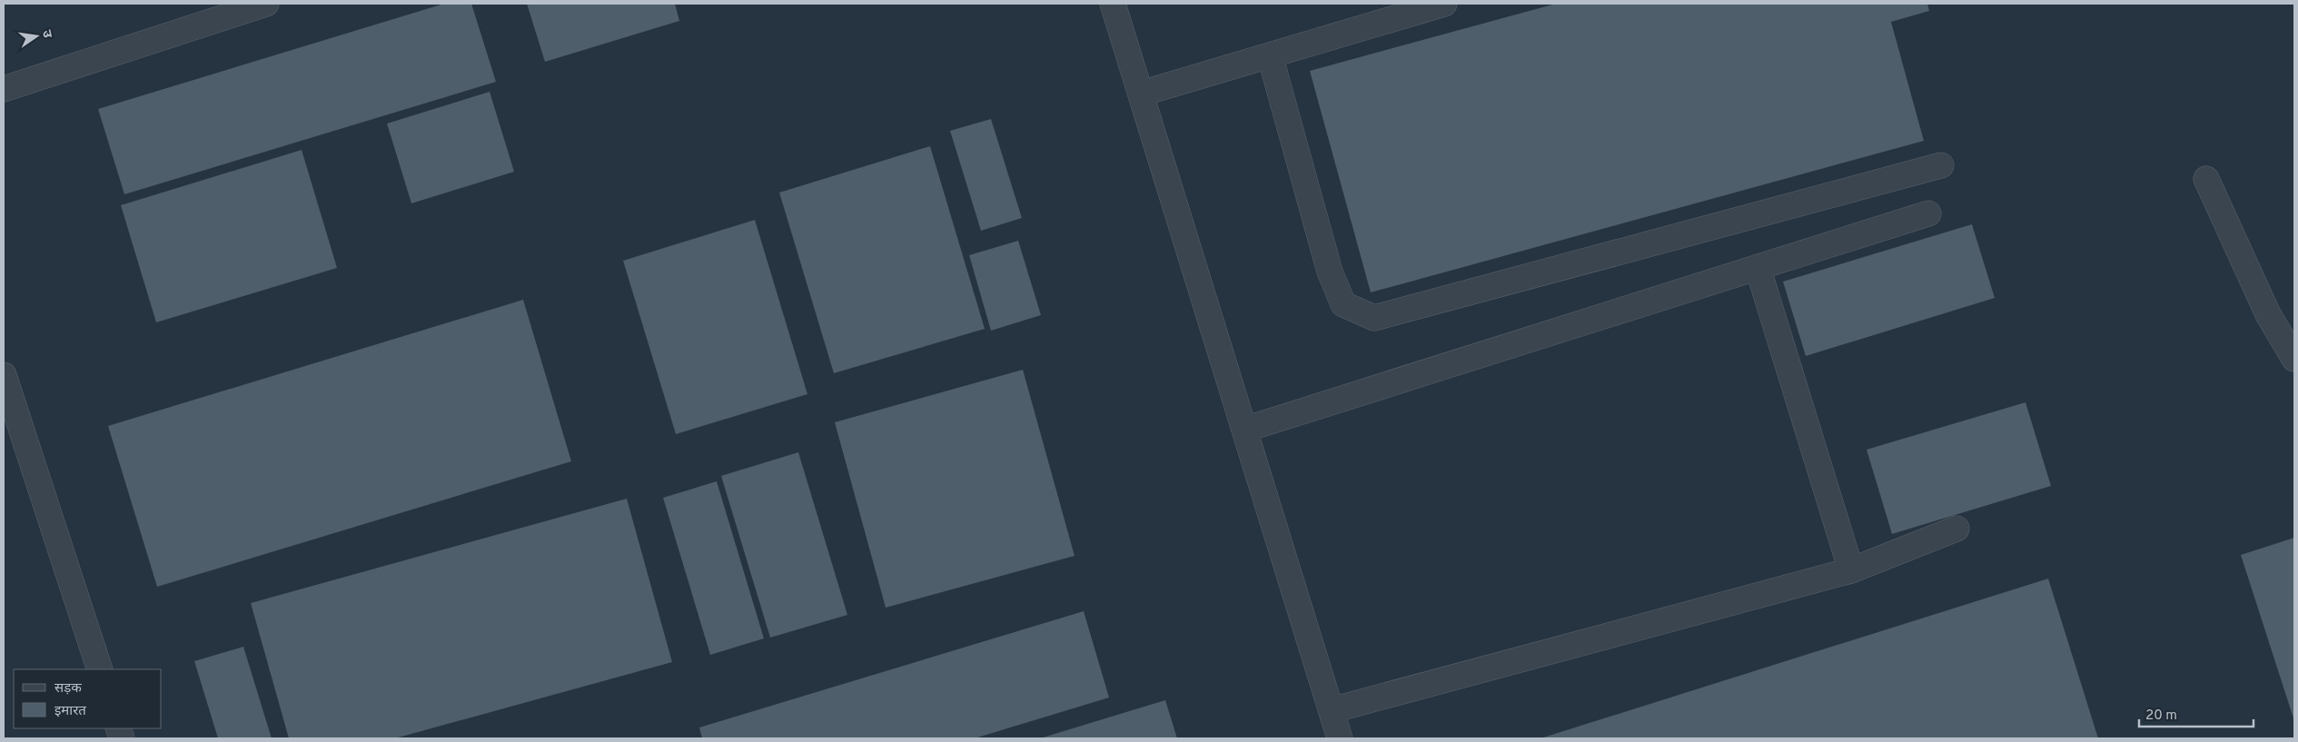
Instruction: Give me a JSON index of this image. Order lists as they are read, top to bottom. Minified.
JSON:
{"legend":["सड़क","इमारत"],"scale_bar":"20 m","north":"right"}
